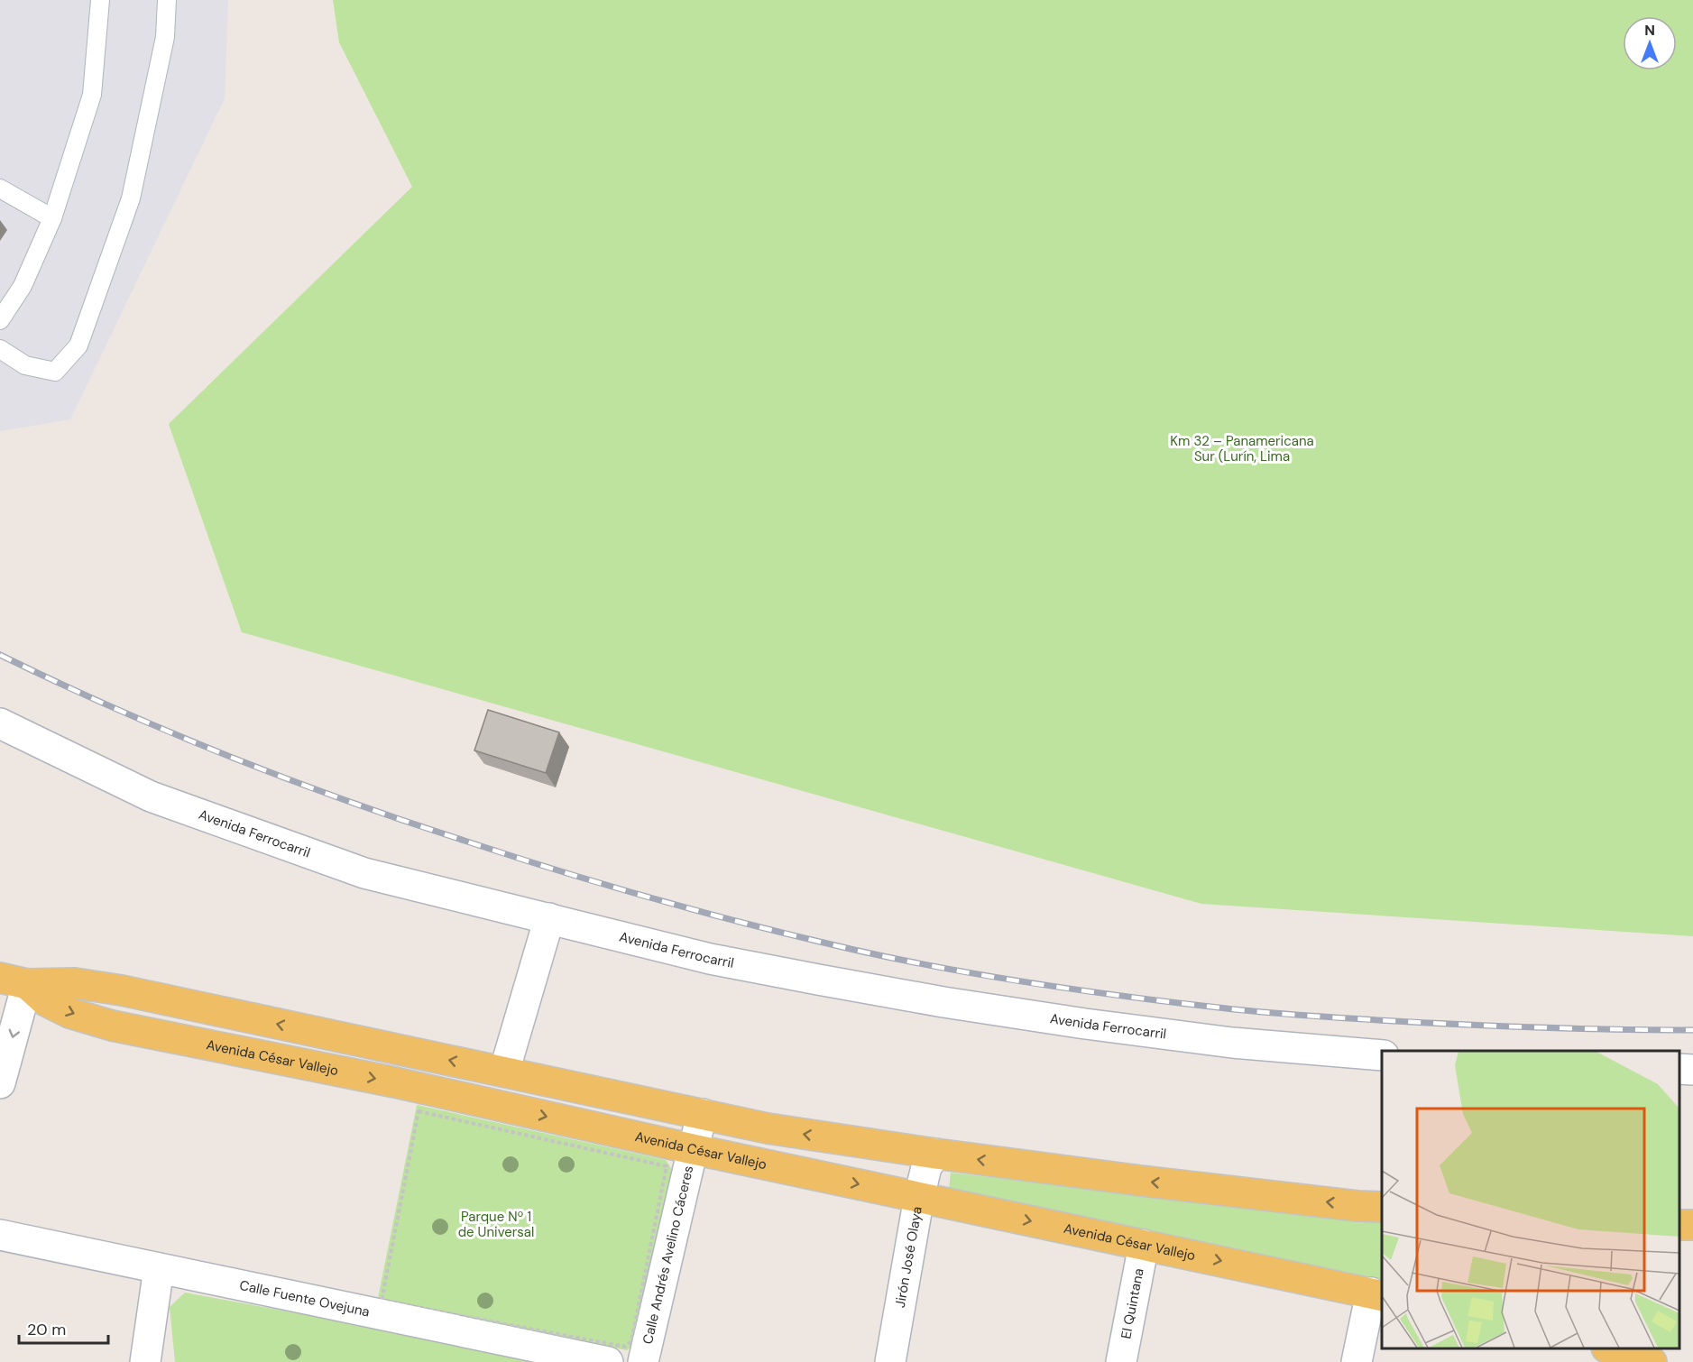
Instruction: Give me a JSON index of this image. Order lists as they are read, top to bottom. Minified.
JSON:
{"streets":{"main road":["Avenida César Vallejo"],"street":["Avenida Ferrocarril","Calle Andrés Avelino Cáceres","Jirón José Olaya","Calle Fuente Ovejuna","El Quintana"]},"crossings":[["Avenida César Vallejo","Calle Andrés Avelino Cáceres"],["Avenida César Vallejo","Jirón José Olaya"],["Avenida César Vallejo","El Quintana"]],"parks":["Km 32 – Panamericana Sur (Lurín, Lima","Parque Nº 1 de Universal"],"scale_bar":"20 m","north":"top"}
